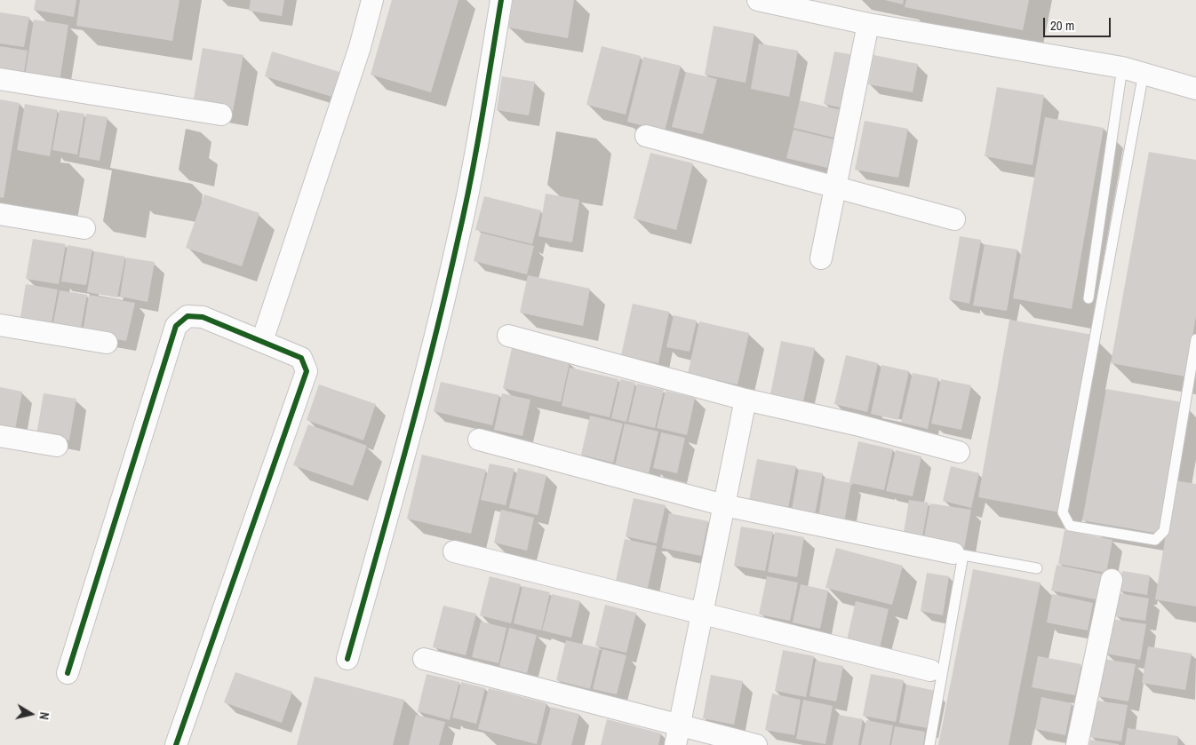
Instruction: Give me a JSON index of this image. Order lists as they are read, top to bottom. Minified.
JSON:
{"scale_bar":"20 m","north":"right"}
